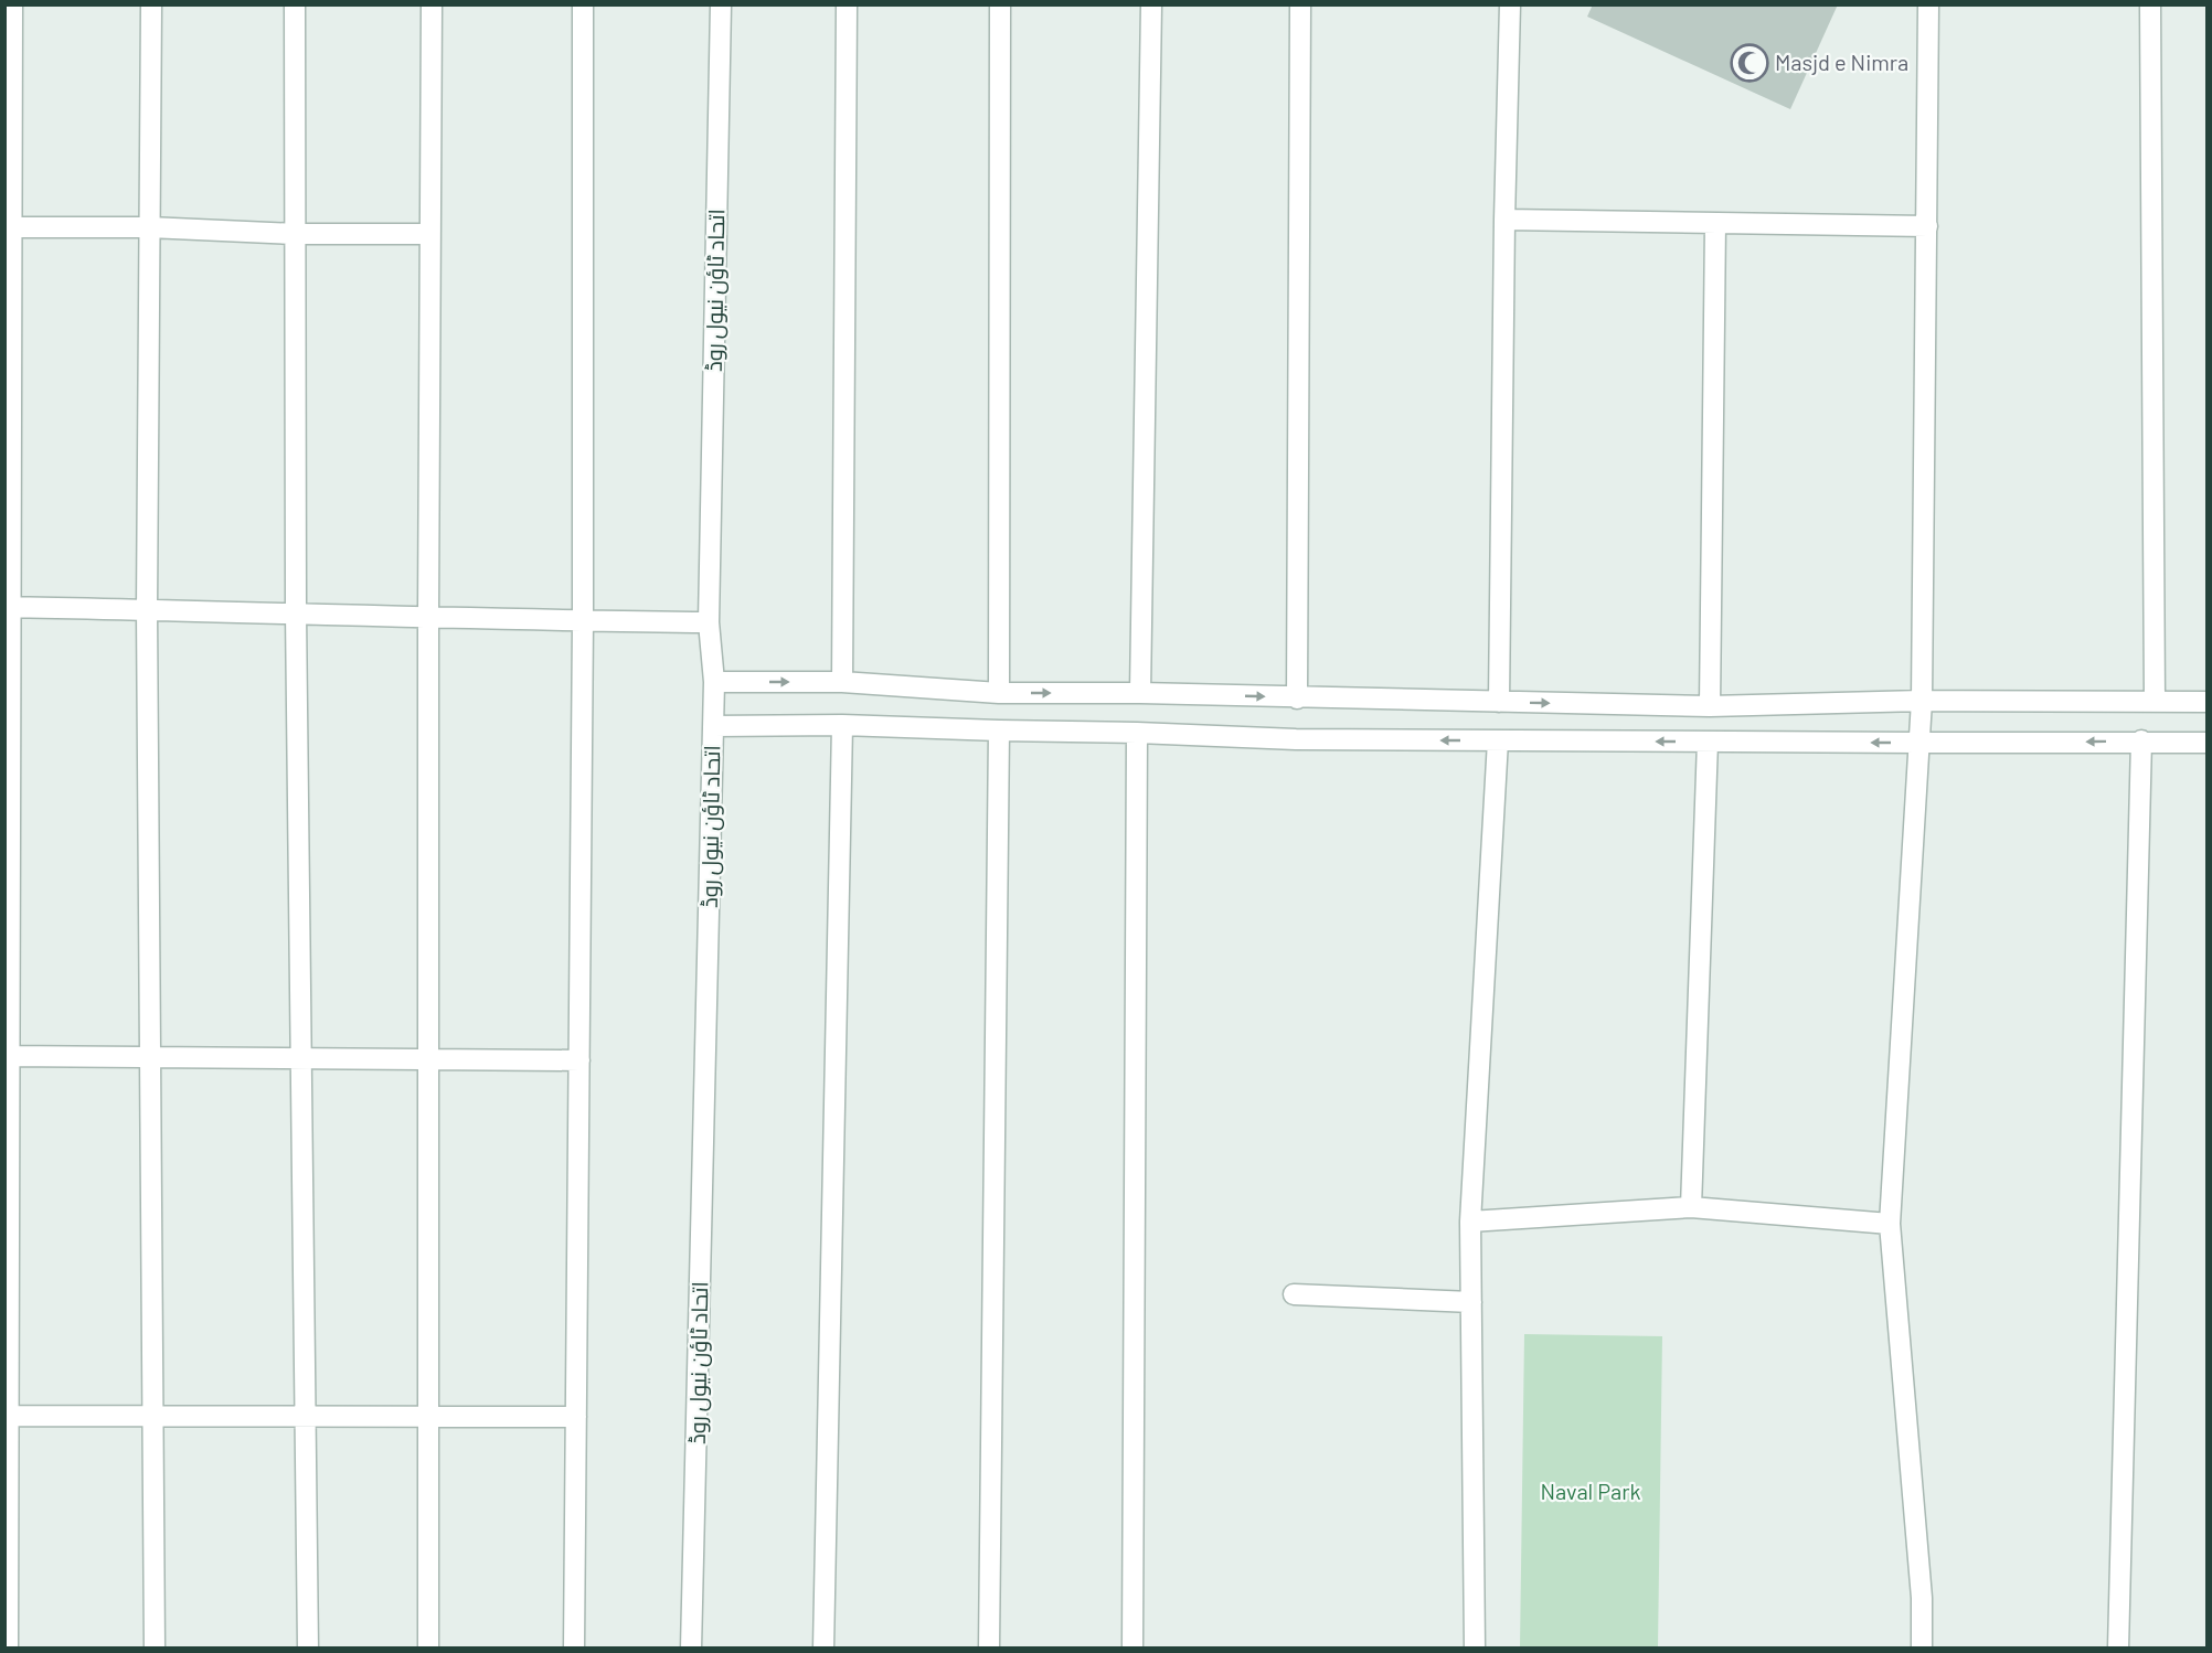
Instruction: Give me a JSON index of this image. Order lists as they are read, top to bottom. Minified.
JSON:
{"streets":{"street":["اتحاد ٹاؤن نیول روڈ"]},"parks":["Naval Park"],"places":{"mosque":["Masjd e Nimra"]}}
